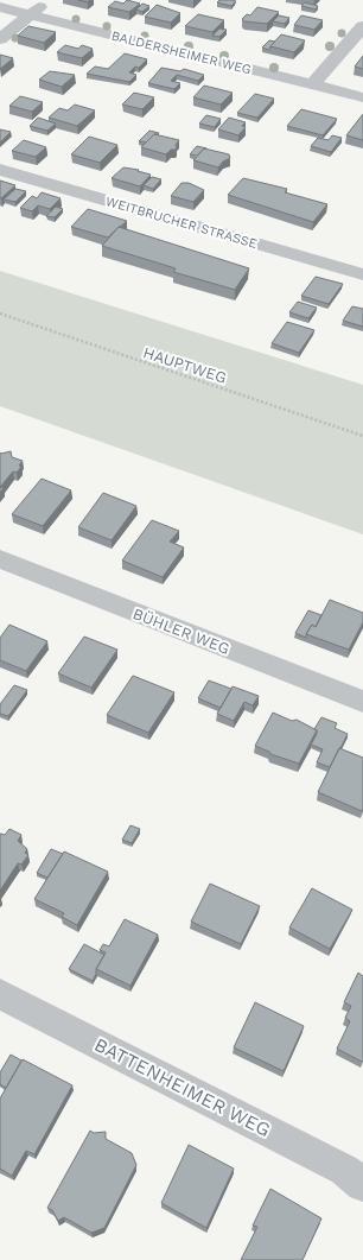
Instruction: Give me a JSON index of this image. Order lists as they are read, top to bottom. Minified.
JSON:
{"streets":{"street":["BALDERSHEIMER WEG","WEITBRUCHER STRASSE","BÜHLER WEG","BATTENHEIMER WEG"],"path":["HAUPTWEG"]}}
